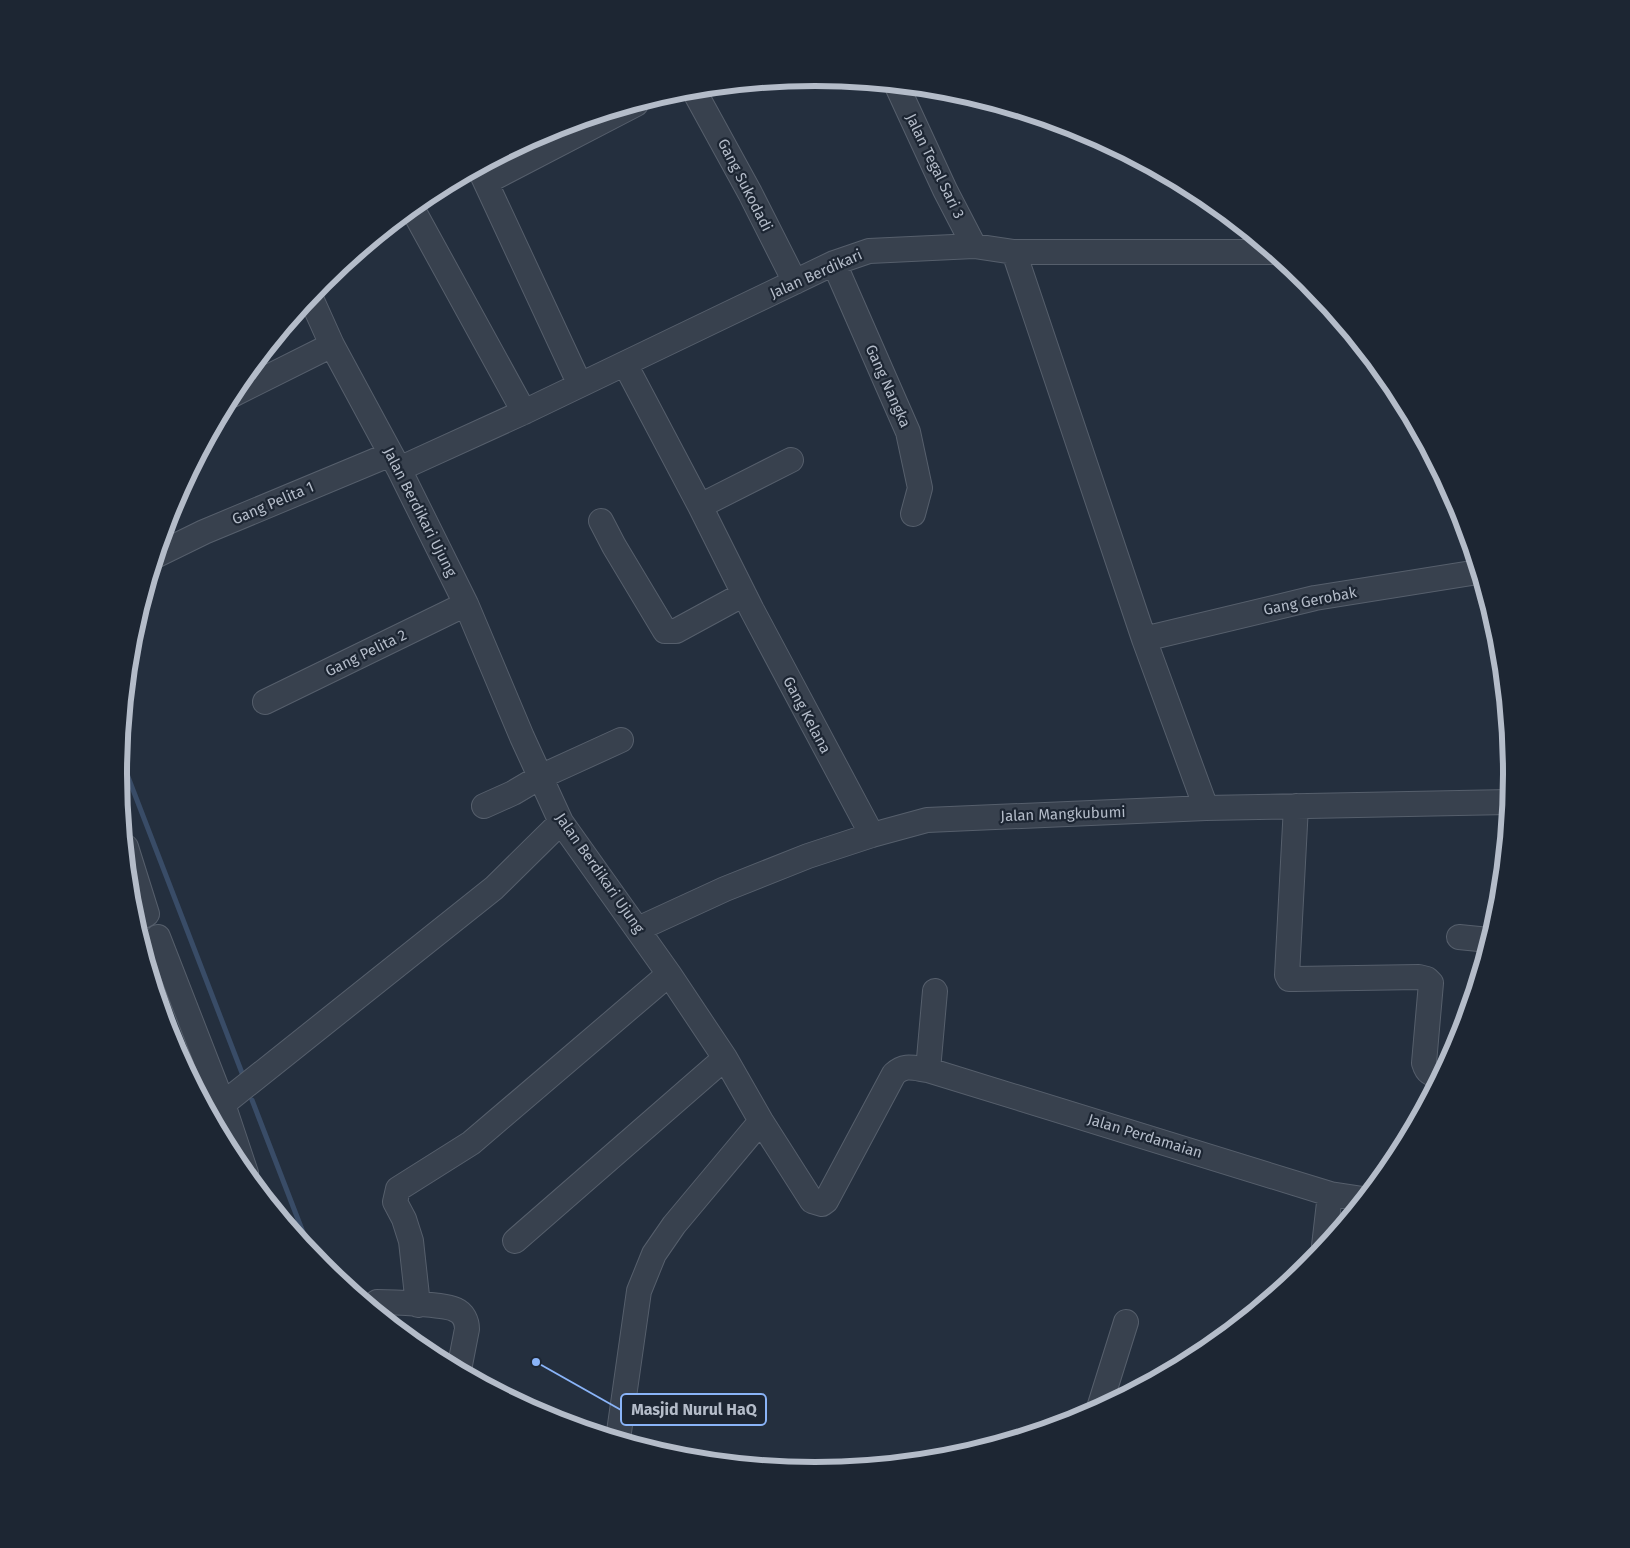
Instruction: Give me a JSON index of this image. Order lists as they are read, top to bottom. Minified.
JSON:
{"streets":{"street":["Jalan Tegal Sari 3","Gang Sukodadi","Jalan Berdikari","Gang Nangka","Gang Pelita 1","Jalan Berdikari Ujung","Gang Gerobak","Gang Pelita 2","Gang Kelana","Jalan Mangkubumi","Jalan Perdamaian"]},"crossings":[["Jalan Tegal Sari 3","Jalan Berdikari"],["Gang Sukodadi","Jalan Berdikari"],["Jalan Berdikari","Gang Nangka"],["Jalan Berdikari","Gang Pelita 1"],["Jalan Berdikari","Jalan Berdikari Ujung"],["Jalan Berdikari","Gang Kelana"],["Gang Pelita 1","Jalan Berdikari Ujung"],["Jalan Berdikari Ujung","Gang Pelita 2"],["Jalan Berdikari Ujung","Jalan Mangkubumi"],["Jalan Berdikari Ujung","Jalan Perdamaian"],["Gang Kelana","Jalan Mangkubumi"]],"places":["Masjid Nurul HaQ"]}
